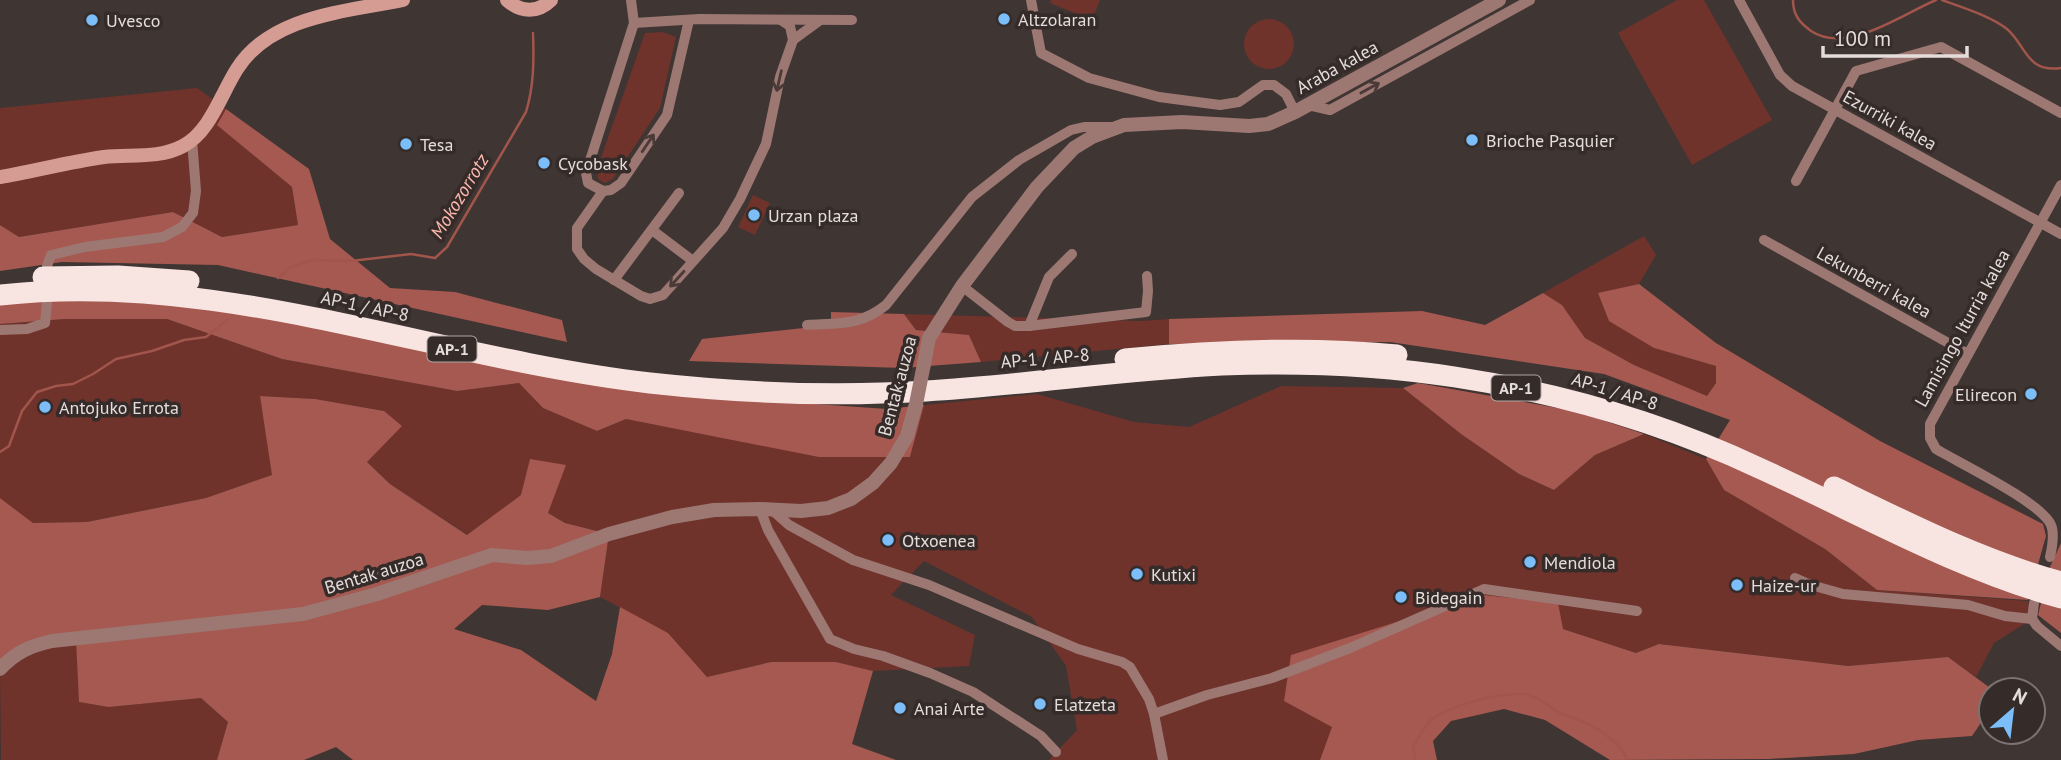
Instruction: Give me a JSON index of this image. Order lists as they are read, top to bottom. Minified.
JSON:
{"streets":{"highway":["AP-1 / AP-8","AP-1"],"street":["Araba kalea","Ezurriki kalea","Lekunberri kalea","Lamisingo Iturria kalea","Bentak auzoa"]},"crossings":[["Araba kalea","Bentak auzoa"],["Ezurriki kalea","Lamisingo Iturria kalea"],["Lekunberri kalea","Lamisingo Iturria kalea"]],"water":["Mokozorrotz"],"places":["Altzolaran","Uvesco","Brioche Pasquier","Tesa","Cycobask","Urzan plaza","Elirecon","Antojuko Errota","Otxoenea","Mendiola","Kutixi","Haize-ur","Bidegain","Elatzeta","Anai Arte"],"scale_bar":"100 m","north":"top right"}
